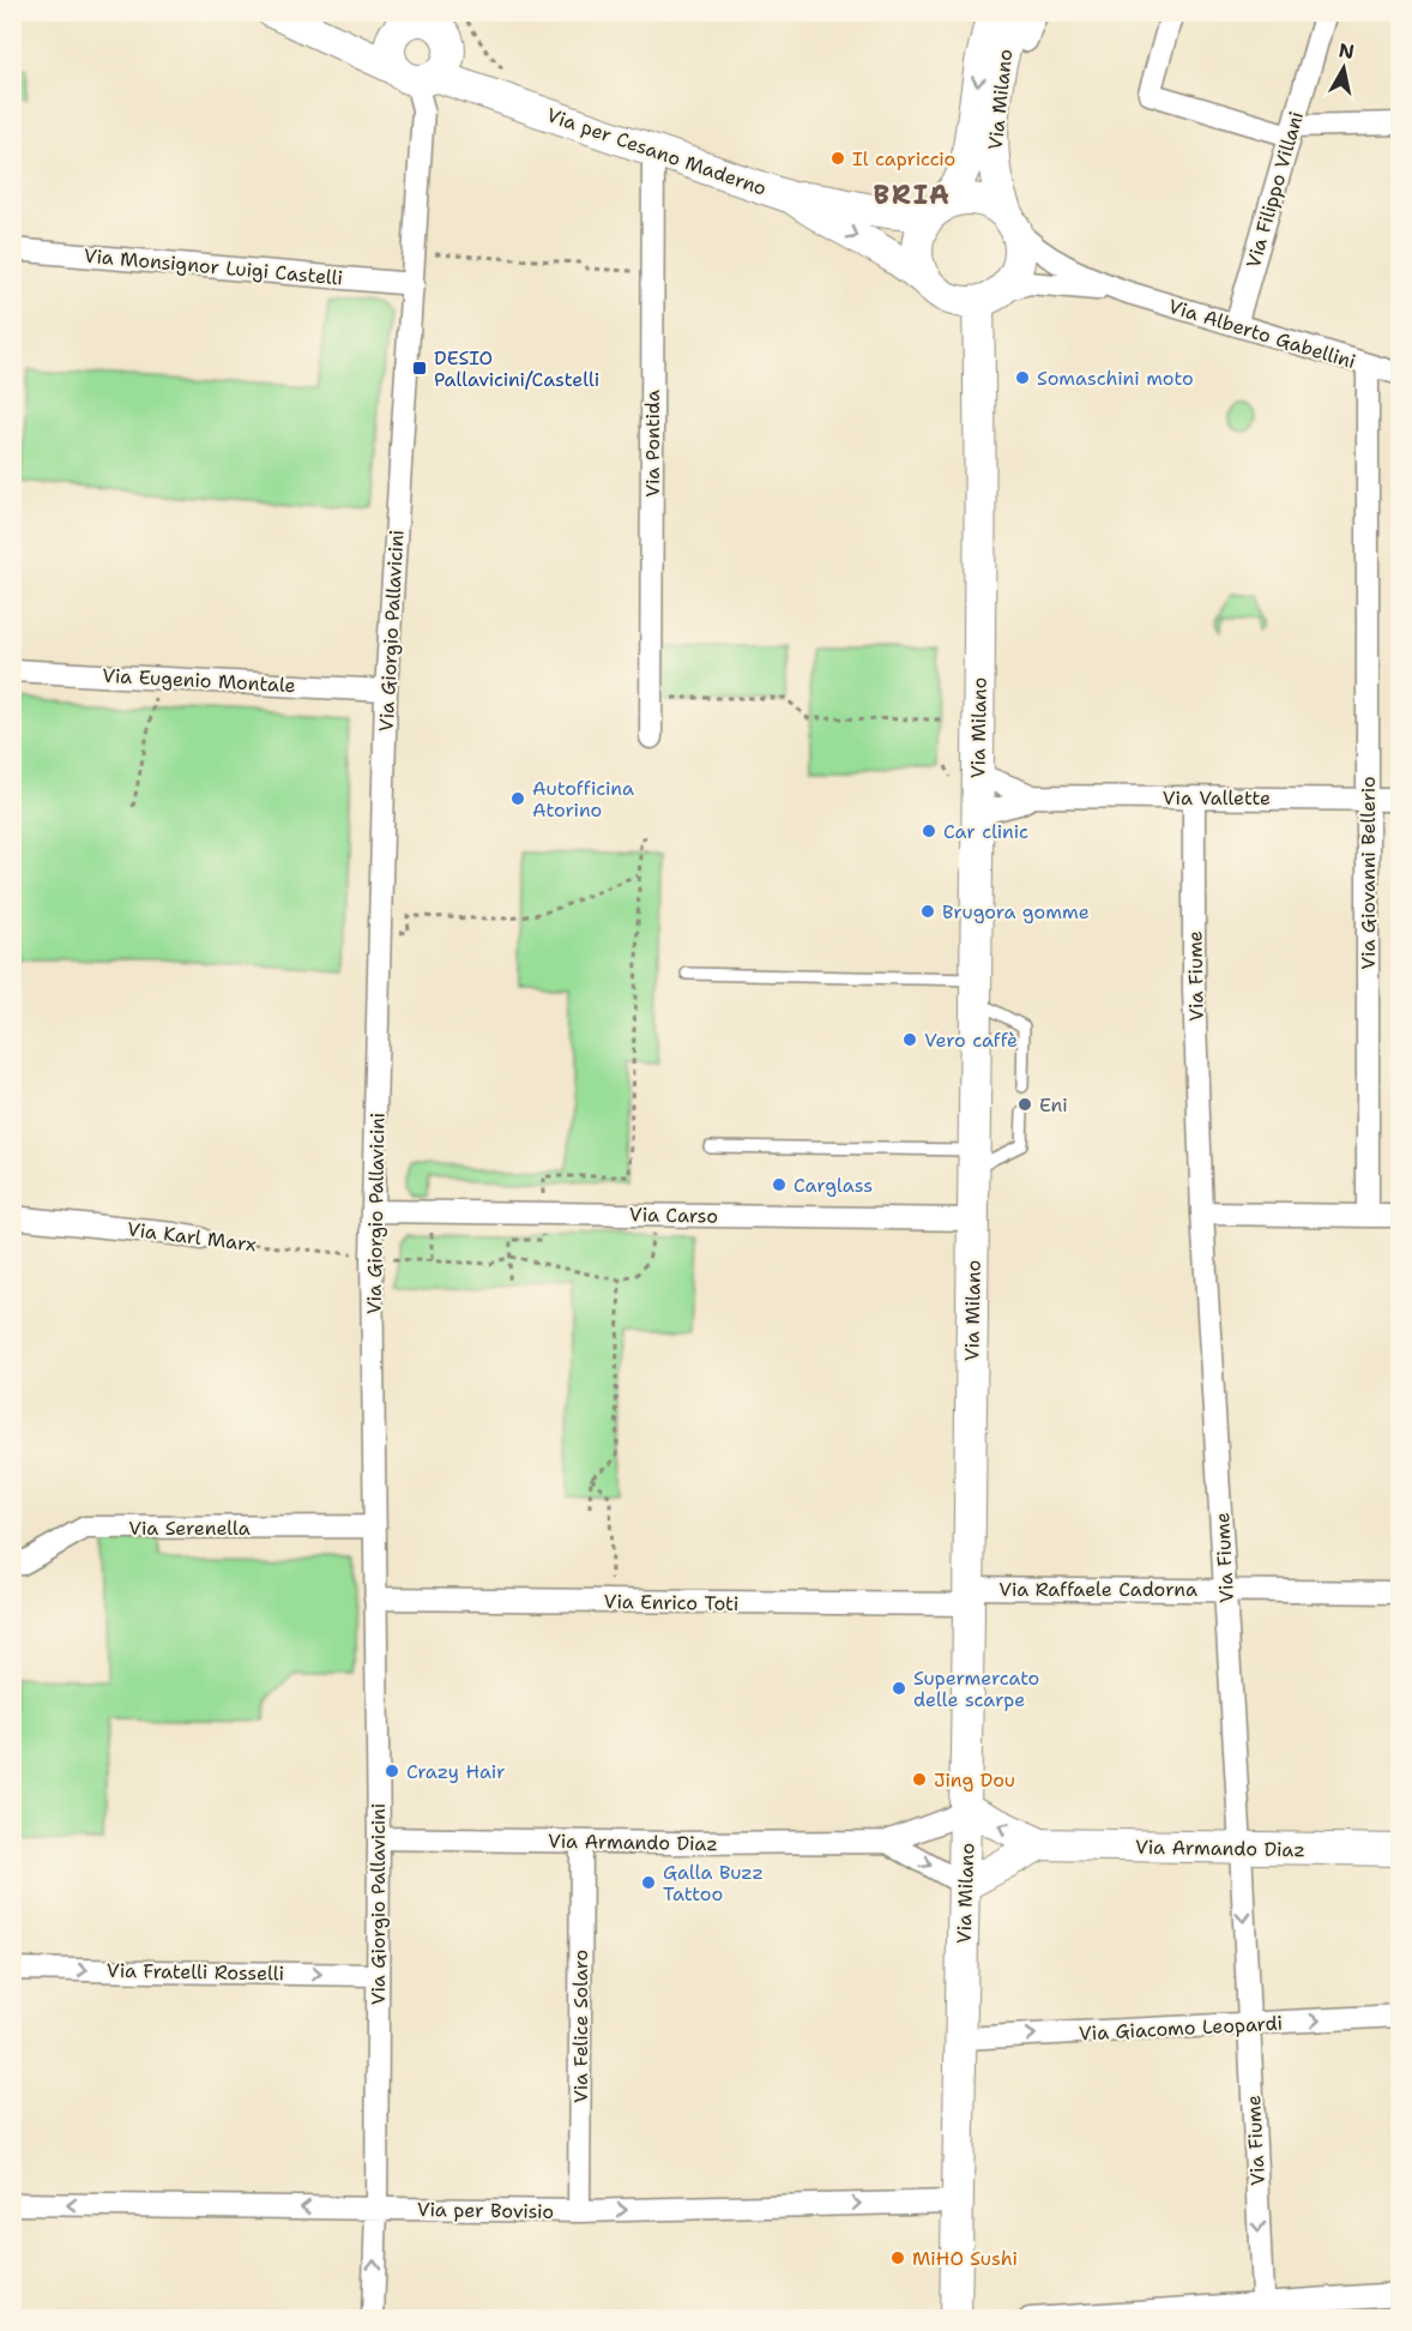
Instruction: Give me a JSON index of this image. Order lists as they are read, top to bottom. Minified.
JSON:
{"streets":{"main road":["Via Milano","Via per Cesano Maderno","Via Armando Diaz"],"street":["Via Filippo Villani","Via Monsignor Luigi Castelli","Via Alberto Gabellini","Via Pontida","Via Giorgio Pallavicini","Via Eugenio Montale","Via Vallette","Via Giovanni Bellerio","Via Fiume","Via Carso","Via Karl Marx","Via Serenella","Via Raffaele Cadorna","Via Enrico Toti","Via Fratelli Rosselli","Via Felice Solaro","Via Giacomo Leopardi","Via per Bovisio"]},"crossings":[["Via Milano","Via per Cesano Maderno"],["Via Milano","Via Alberto Gabellini"],["Via Milano","Via Vallette"],["Via Milano","Via Carso"],["Via Milano","Via Raffaele Cadorna"],["Via Milano","Via Enrico Toti"],["Via Milano","Via Armando Diaz"],["Via Milano","Via Giacomo Leopardi"],["Via Milano","Via per Bovisio"],["Via per Cesano Maderno","Via Alberto Gabellini"],["Via per Cesano Maderno","Via Pontida"],["Via per Cesano Maderno","Via Giorgio Pallavicini"],["Via Filippo Villani","Via Alberto Gabellini"],["Via Monsignor Luigi Castelli","Via Giorgio Pallavicini"],["Via Alberto Gabellini","Via Giovanni Bellerio"],["Via Giorgio Pallavicini","Via Eugenio Montale"],["Via Giorgio Pallavicini","Via Carso"],["Via Giorgio Pallavicini","Via Karl Marx"],["Via Giorgio Pallavicini","Via Serenella"],["Via Giorgio Pallavicini","Via Enrico Toti"],["Via Giorgio Pallavicini","Via Armando Diaz"],["Via Giorgio Pallavicini","Via Fratelli Rosselli"],["Via Giorgio Pallavicini","Via per Bovisio"],["Via Vallette","Via Giovanni Bellerio"],["Via Vallette","Via Fiume"],["Via Fiume","Via Raffaele Cadorna"],["Via Fiume","Via Armando Diaz"],["Via Fiume","Via Giacomo Leopardi"],["Via Raffaele Cadorna","Via Enrico Toti"],["Via Armando Diaz","Via Felice Solaro"],["Via Felice Solaro","Via per Bovisio"]],"one_way":["Via Fratelli Rosselli","Via Giacomo Leopardi"],"districts":["BRIA"],"places":{"other":["Il capriccio","Somaschini moto","Autofficina Atorino","Car clinic","Brugora gomme","Vero caffè","Eni","Carglass","Supermercato delle scarpe","Crazy Hair","Jing Dou","Galla Buzz Tattoo","MiHO Sushi"],"transit":["DESIO Pallavicini/Castelli"]},"north":"top"}
